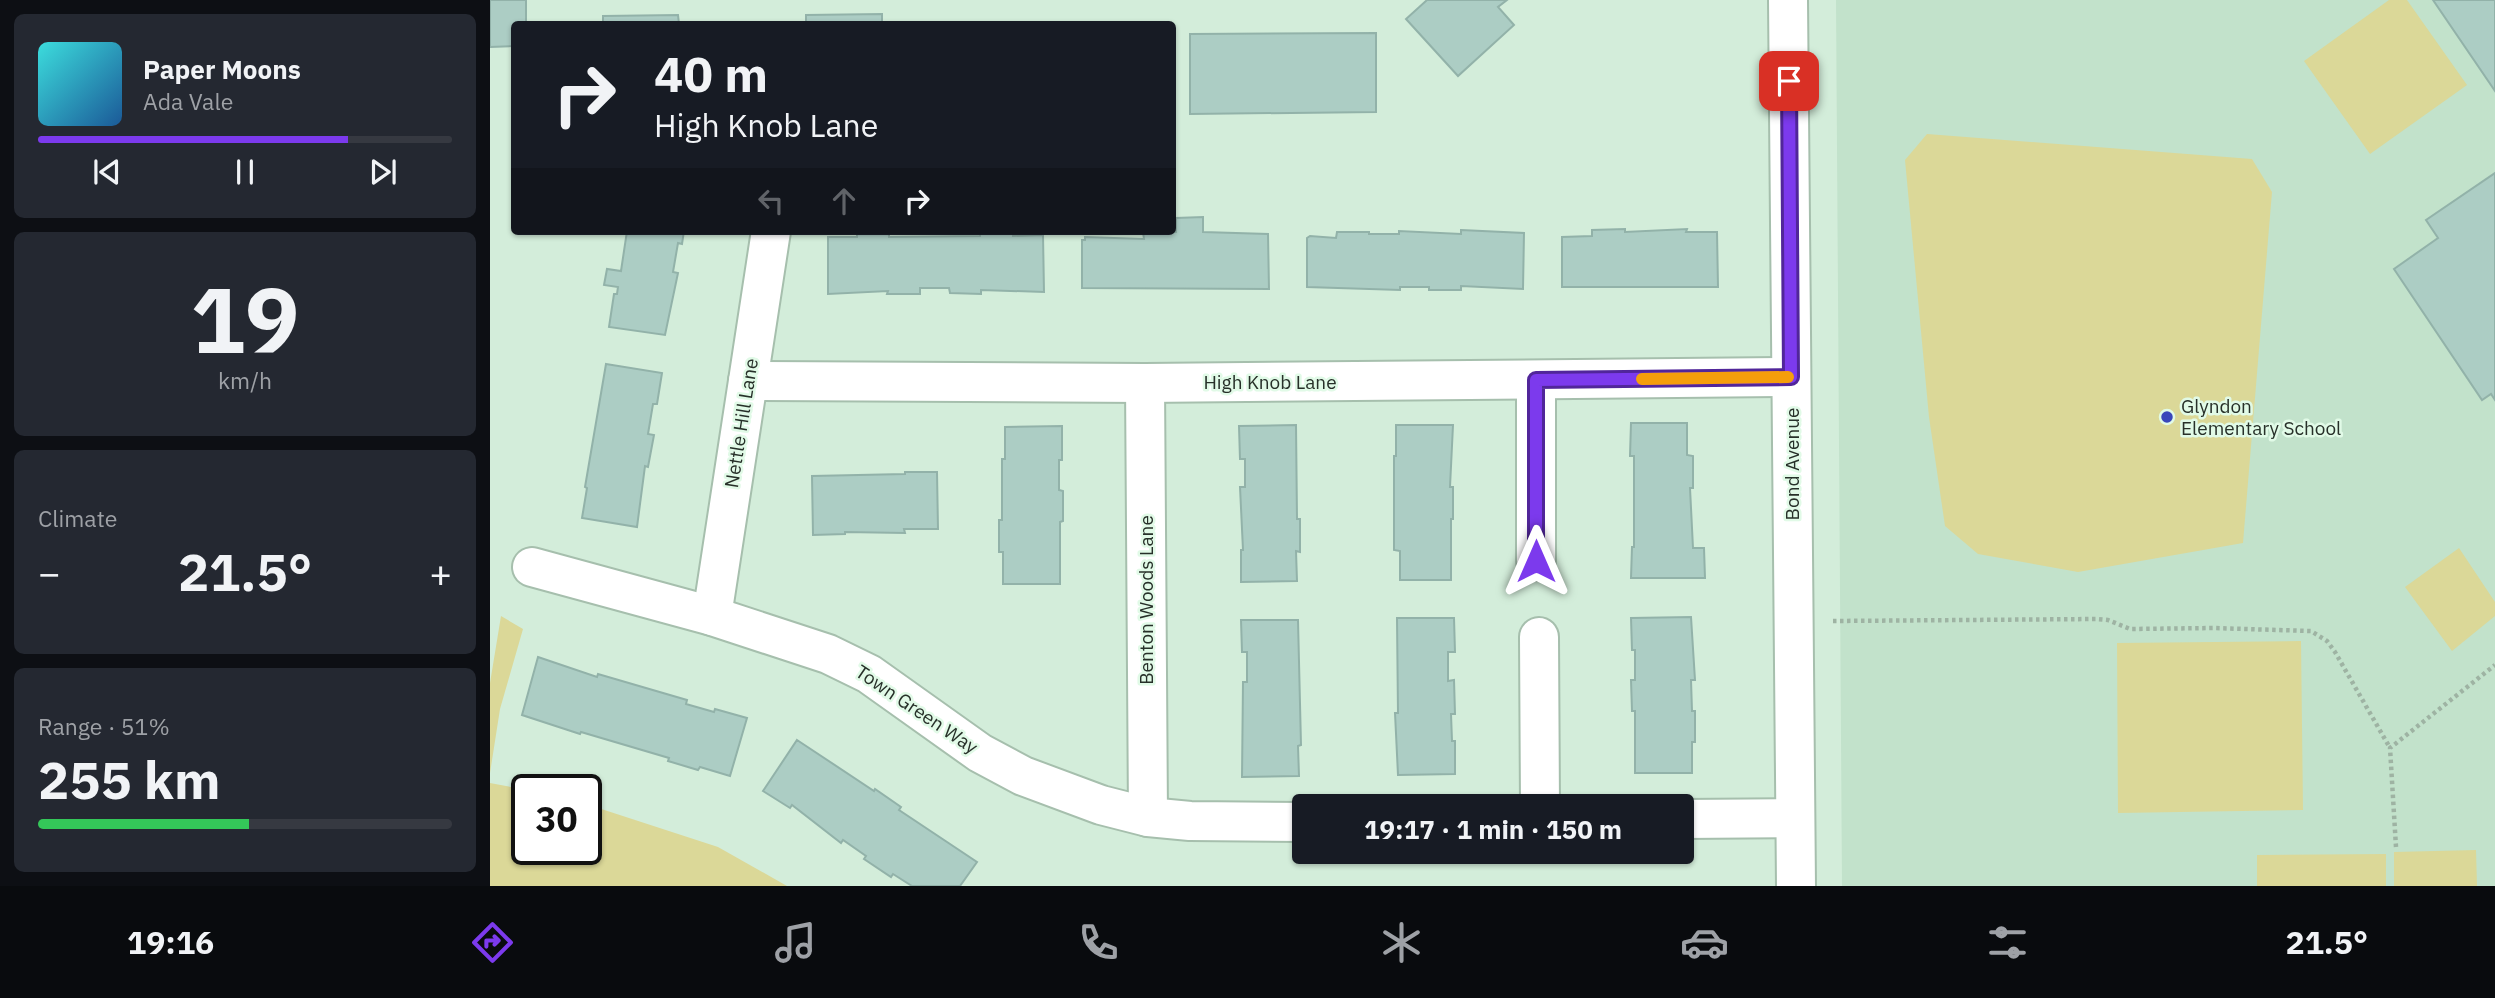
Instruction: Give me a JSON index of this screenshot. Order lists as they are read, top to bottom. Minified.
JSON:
{"streets":{"street":["High Knob Lane","Nettle Hill Lane","Bond Avenue","Benton Woods Lane","Town Green Way"]},"crossings":[["High Knob Lane","Nettle Hill Lane"],["High Knob Lane","Bond Avenue"],["High Knob Lane","Benton Woods Lane"],["Nettle Hill Lane","Town Green Way"],["Benton Woods Lane","Town Green Way"]],"places":["Glyndon Elementary School"],"page":{"turn":["40 m","High Knob Lane"],"song":["Paper Moons","Ada Vale"],"tile":[["19","km/h"],"Climate",["Range · 51%","255 km"]],"heat":["−","21.5°","+"],"limit":"30","trip":"19:17 · 1 min · 150 m","tabs":["19:16","21.5°"]}}
